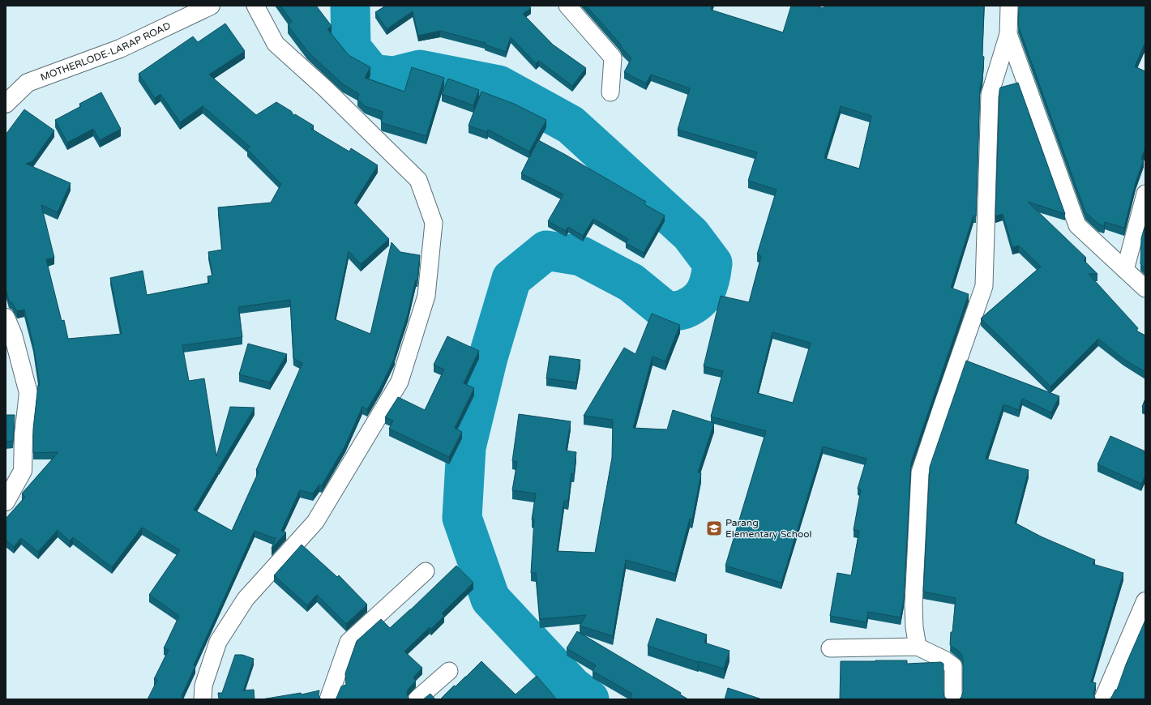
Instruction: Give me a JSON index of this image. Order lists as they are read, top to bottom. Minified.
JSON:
{"streets":{"street":["MOTHERLODE-LARAP ROAD"]},"places":{"school or university":["Parang Elementary School"]}}
